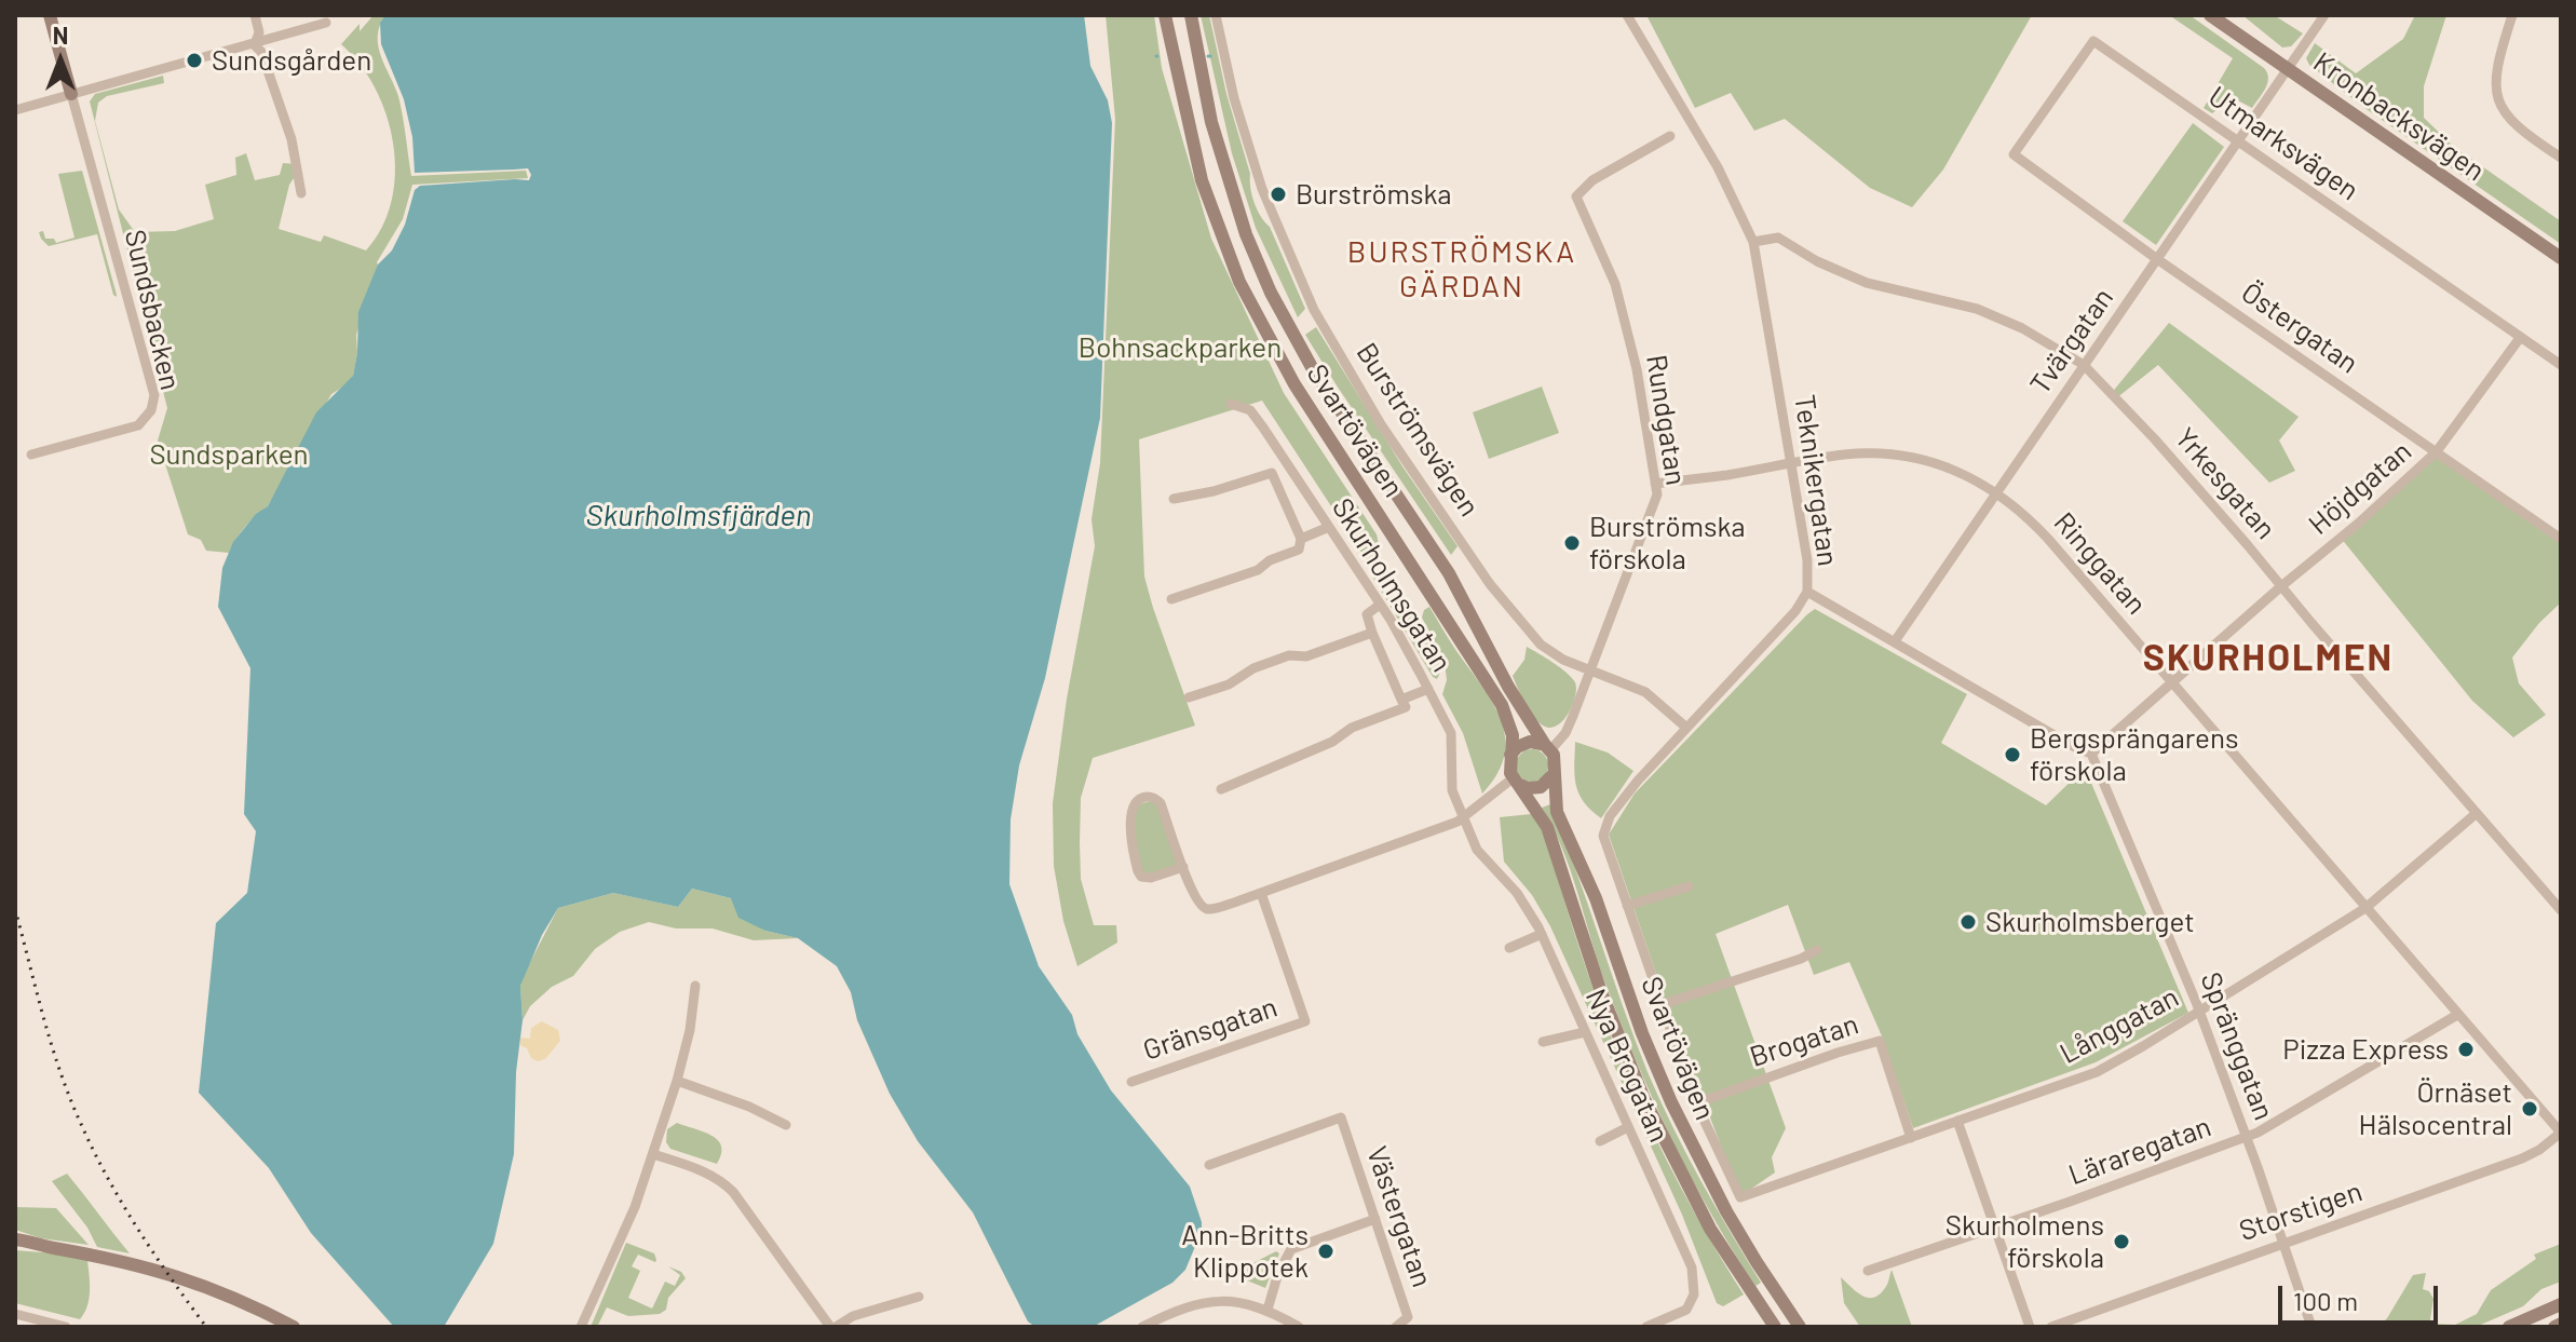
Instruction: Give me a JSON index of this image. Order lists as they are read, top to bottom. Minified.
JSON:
{"streets":{"main road":["Kronbacksvägen","Svartövägen"],"street":["Utmarksvägen","Sundsbacken","Östergatan","Tvärgatan","Rundgatan","Burströmsvägen","Teknikergatan","Yrkesgatan","Höjdgatan","Ringgatan","Skurholmsgatan","Långgatan","Gränsgatan","Brogatan","Spränggatan","Nya Brogatan","Läraregatan","Storstigen","Västergatan"]},"crossings":[["Kronbacksvägen","Tvärgatan"],["Utmarksvägen","Östergatan"],["Utmarksvägen","Tvärgatan"],["Utmarksvägen","Höjdgatan"],["Östergatan","Tvärgatan"],["Östergatan","Höjdgatan"],["Tvärgatan","Yrkesgatan"],["Tvärgatan","Ringgatan"],["Rundgatan","Burströmsvägen"],["Rundgatan","Svartövägen"],["Rundgatan","Ringgatan"],["Burströmsvägen","Teknikergatan"],["Teknikergatan","Yrkesgatan"],["Teknikergatan","Ringgatan"],["Teknikergatan","Långgatan"],["Teknikergatan","Brogatan"],["Yrkesgatan","Höjdgatan"],["Yrkesgatan","Långgatan"],["Höjdgatan","Ringgatan"],["Höjdgatan","Spränggatan"],["Ringgatan","Långgatan"],["Ringgatan","Läraregatan"],["Ringgatan","Storstigen"],["Skurholmsgatan","Nya Brogatan"],["Långgatan","Brogatan"],["Långgatan","Spränggatan"],["Spränggatan","Läraregatan"],["Spränggatan","Storstigen"]],"districts":["BURSTRÖMSKA GÄRDAN","SKURHOLMEN"],"water":["Skurholmsfjärden"],"parks":["Bohnsackparken","Sundsparken"],"places":["Sundsgården","Burströmska","Burströmska förskola","Bergsprängarens förskola","Skurholmsberget","Pizza Express","Örnäset Hälsocentral","Skurholmens förskola","Ann-Britts Klippotek"],"scale_bar":"100 m","north":"top"}
